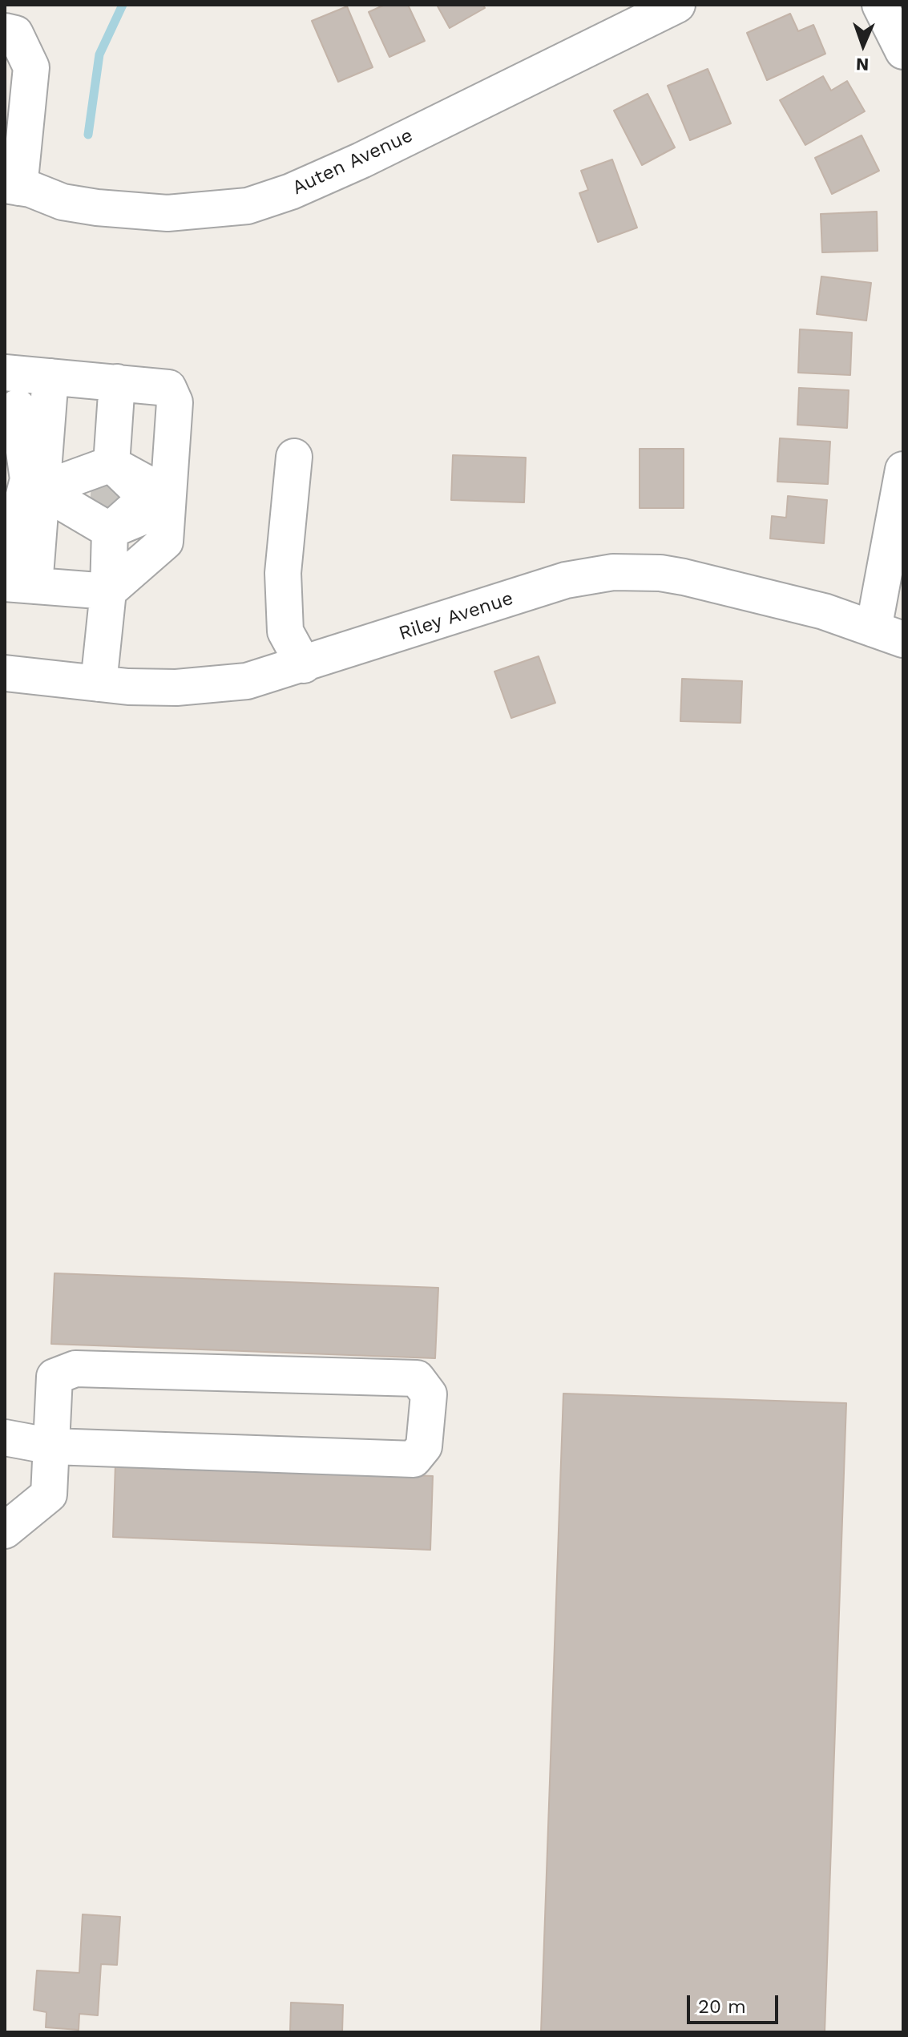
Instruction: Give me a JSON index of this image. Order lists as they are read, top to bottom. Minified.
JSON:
{"streets":{"street":["Auten Avenue","Riley Avenue"]},"scale_bar":"20 m","north":"bottom"}
